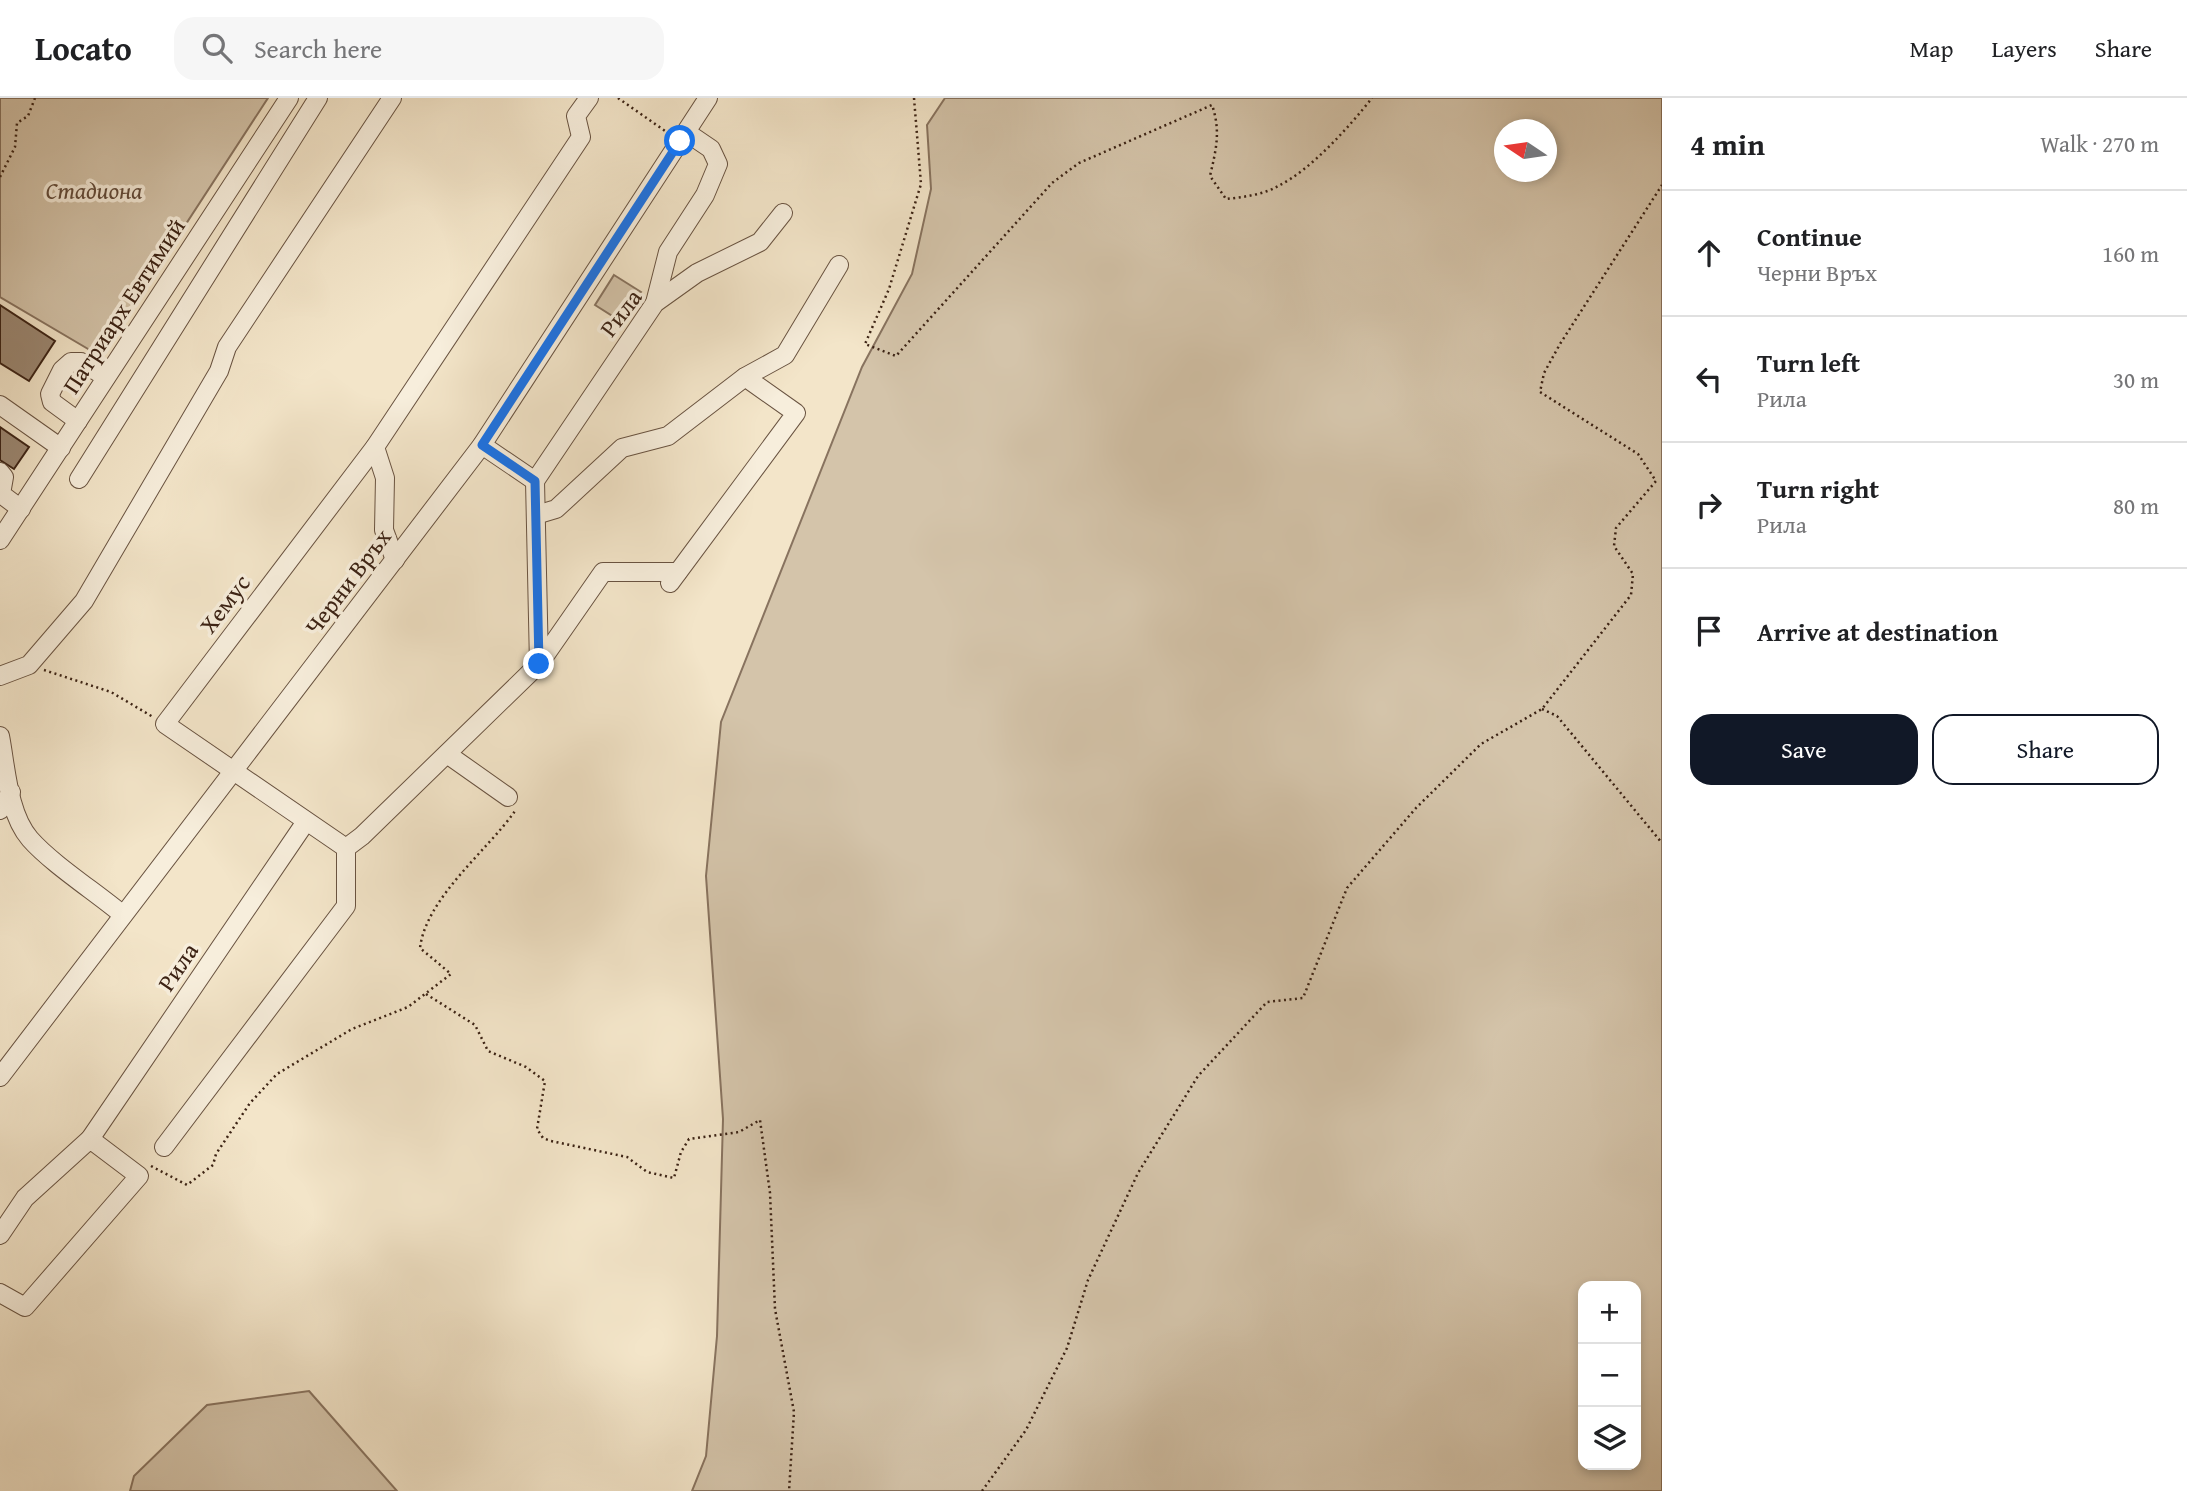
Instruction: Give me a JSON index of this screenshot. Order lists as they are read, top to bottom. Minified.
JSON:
{"streets":{"street":["Патриарх Евтимий","Рила","Черни Връх","Хемус"]},"parks":["Стадиона"],"north":"left","page":{"header":"Locato","search":"Search here","nav":["Map","Layers","Share"],"heading":["4 min","Walk · 270 m"],"list":[["Continue","Черни Връх","160 m"],["Turn left","Рила","30 m"],["Turn right","Рила","80 m"],"Arrive at destination"],"buttons":["Save","Share"],"map_buttons":["+","−"]}}
